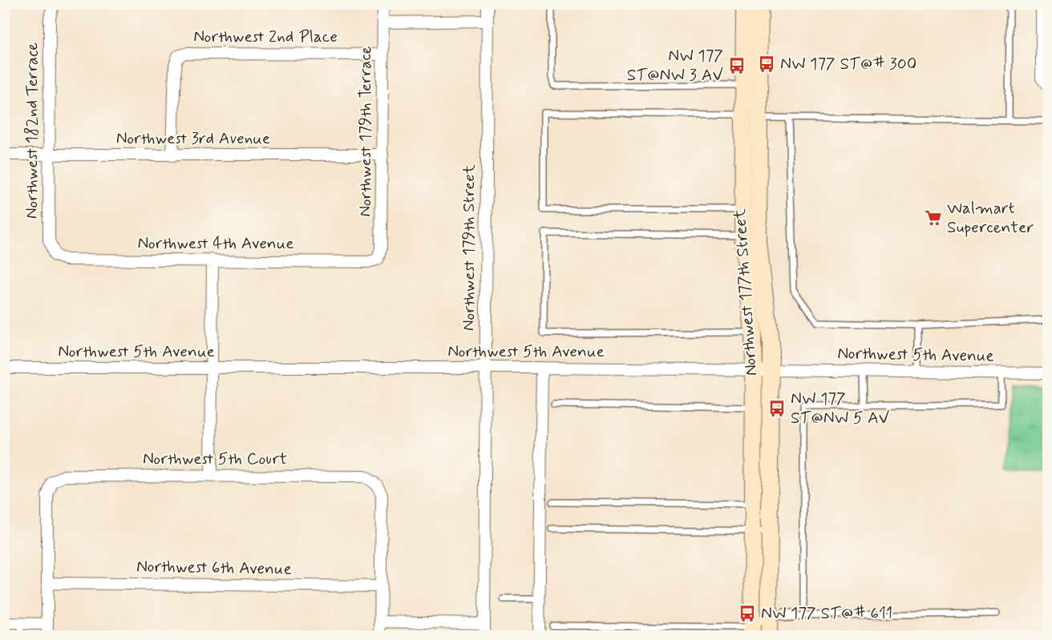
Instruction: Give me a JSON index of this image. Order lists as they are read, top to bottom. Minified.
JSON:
{"streets":{"street":["Northwest 2nd Place","Northwest 182nd Terrace","Northwest 179th Terrace","Northwest 3rd Avenue","Northwest 4th Avenue","Northwest 179th Street","Northwest 177th Street","Northwest 5th Avenue","Northwest 5th Court","Northwest 6th Avenue"]},"crossings":[["Northwest 2nd Place","Northwest 179th Terrace"],["Northwest 2nd Place","Northwest 3rd Avenue"],["Northwest 182nd Terrace","Northwest 3rd Avenue"],["Northwest 182nd Terrace","Northwest 4th Avenue"],["Northwest 179th Terrace","Northwest 3rd Avenue"],["Northwest 179th Terrace","Northwest 4th Avenue"],["Northwest 179th Street","Northwest 5th Avenue"],["Northwest 177th Street","Northwest 5th Avenue"],["Northwest 5th Court","Northwest 6th Avenue"]],"places":{"bus stop":["NW 177 ST@# 300","NW 177 ST@NW 3 AV","NW 177 ST@NW 5 AV","NW 177 ST@# 611"],"supermarket":["Walmart Supercenter"]}}
